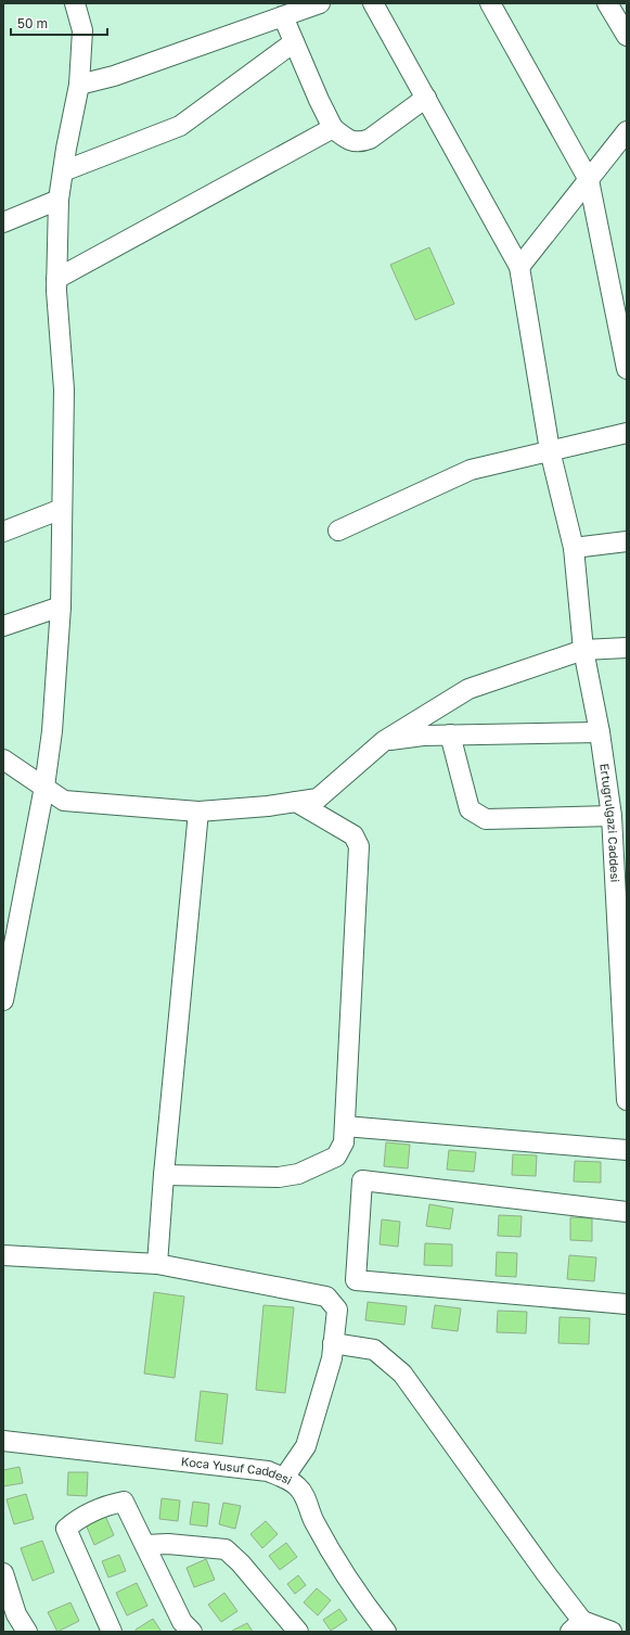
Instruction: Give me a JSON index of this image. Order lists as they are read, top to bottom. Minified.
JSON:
{"streets":{"street":["Ertuğrulgazi Caddesi","Koca Yusuf Caddesi"]},"scale_bar":"50 m"}
